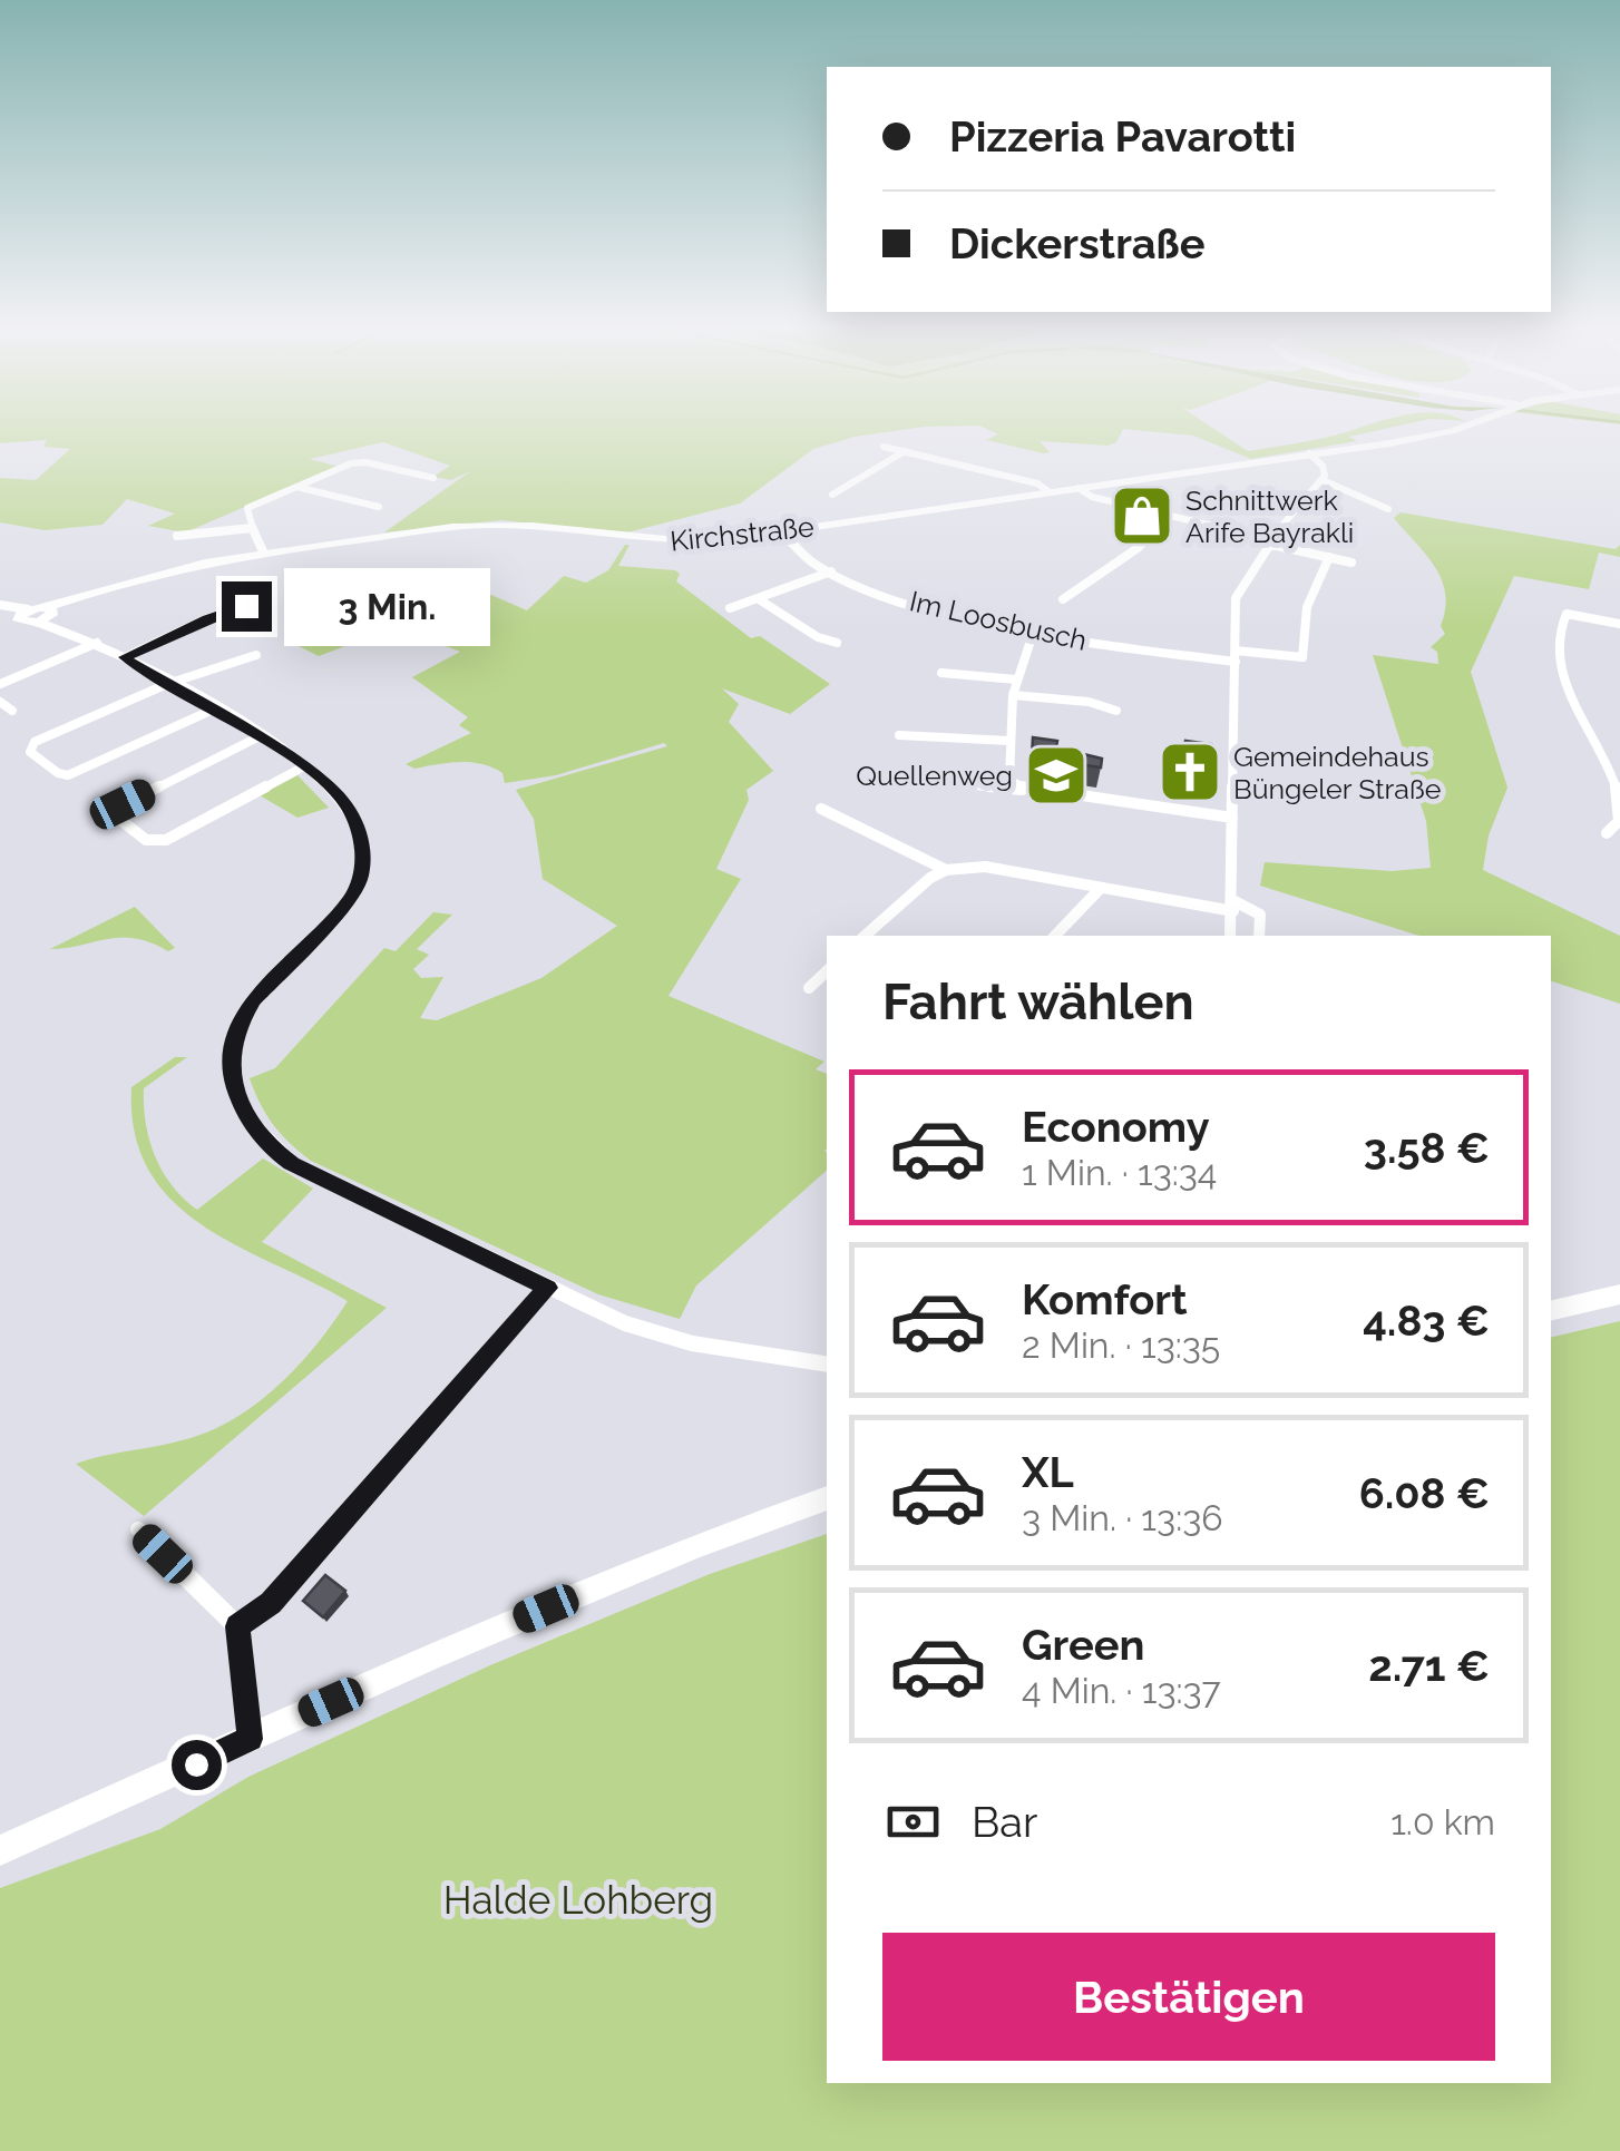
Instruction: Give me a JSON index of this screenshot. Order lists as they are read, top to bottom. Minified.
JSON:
{"streets":{"street":["Kirchstraße","Im Loosbusch"]},"crossings":[["Kirchstraße","Im Loosbusch"]],"parks":["Halde Lohberg"],"places":{"shop":["Schnittwerk Arife Bayrakli"],"church":["Gemeindehaus Büngeler Straße"],"school or university":["Quellenweg"]},"page":{"banner":["Pizzeria Pavarotti","Dickerstraße"],"bubble":"3 Min.","heading":"Fahrt wählen","list":[{"name":"Economy","note":"1 Min. · 13:34","value":"3.58 €"},{"name":"Komfort","note":"2 Min. · 13:35","value":"4.83 €"},{"name":"XL","note":"3 Min. · 13:36","value":"6.08 €"},{"name":"Green","note":"4 Min. · 13:37","value":"2.71 €"}],"pay":["Bar","1.0 km"],"buttons":"Bestätigen"}}
